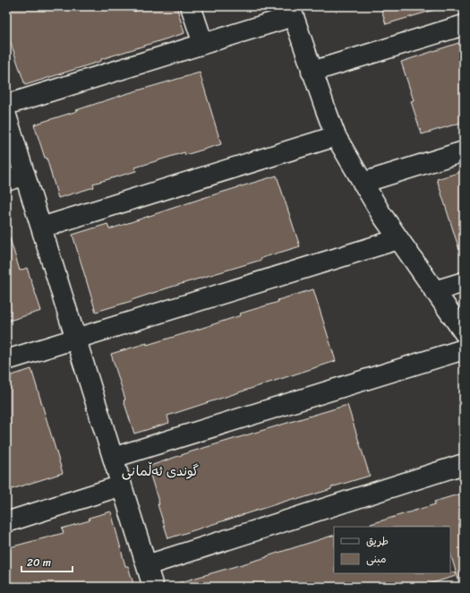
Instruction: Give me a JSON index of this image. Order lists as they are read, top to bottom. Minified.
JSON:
{"districts":["گوندی ئەڵمانی"],"legend":["طريق","مبنى"],"scale_bar":"20 m"}
